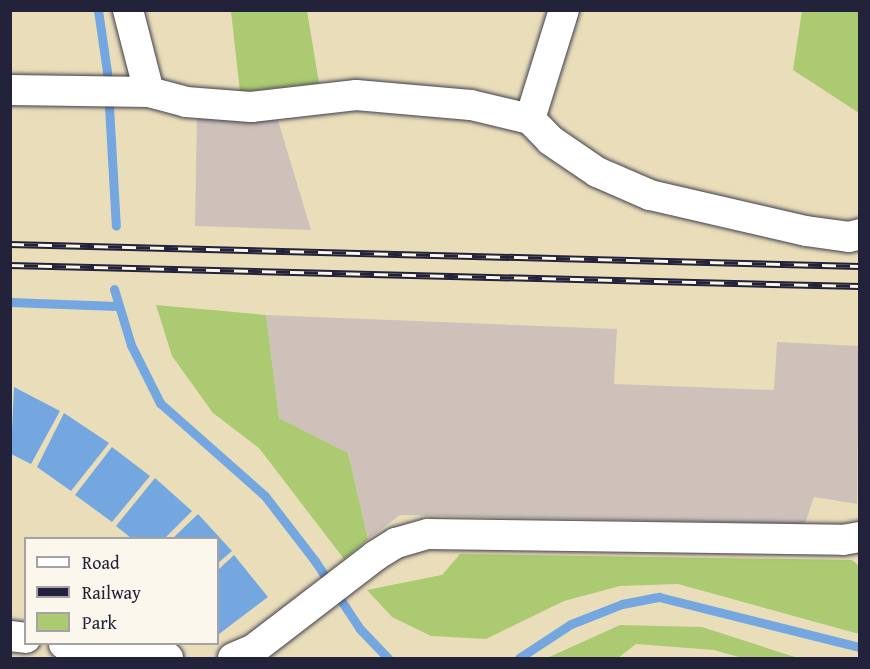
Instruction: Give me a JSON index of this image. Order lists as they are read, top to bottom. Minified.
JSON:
{"legend":["Road","Railway","Park"]}
